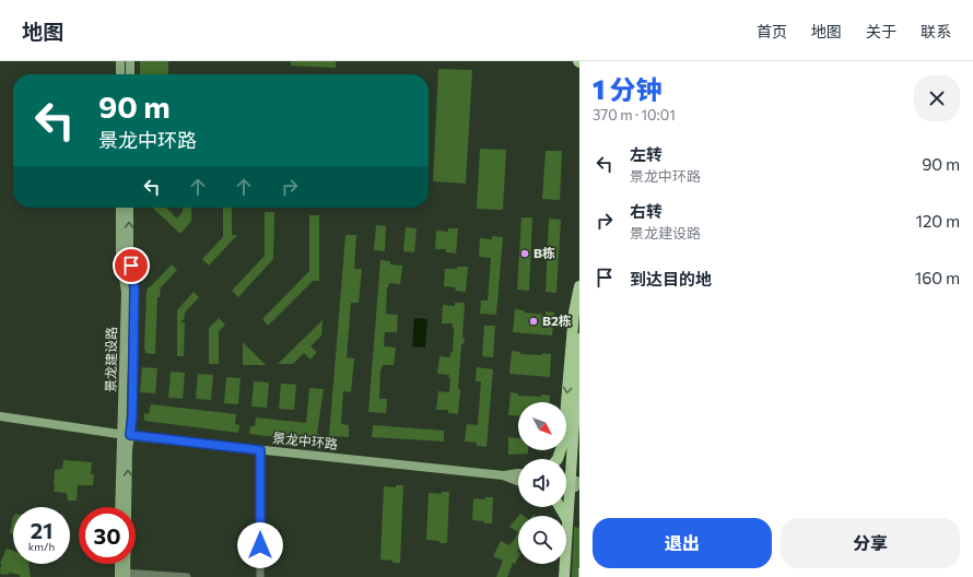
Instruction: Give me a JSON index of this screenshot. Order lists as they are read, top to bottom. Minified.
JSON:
{"streets":{"main road":["景龙建设路","景龙中环路"]},"crossings":[["景龙建设路","景龙中环路"]],"places":["B栋","B2栋"],"north":"bottom right","page":{"header":"地图","nav":["首页","地图","关于","联系"],"heading":["1 分钟","370 m · 10:01"],"turn":["90 m","景龙中环路"],"list":[{"name":"左转","note":"景龙中环路","value":"90 m"},{"name":"右转","note":"景龙建设路","value":"120 m"},{"name":"到达目的地","value":"160 m"}],"speed":"21 km/h","limit":"30","buttons":["退出","分享"]}}
